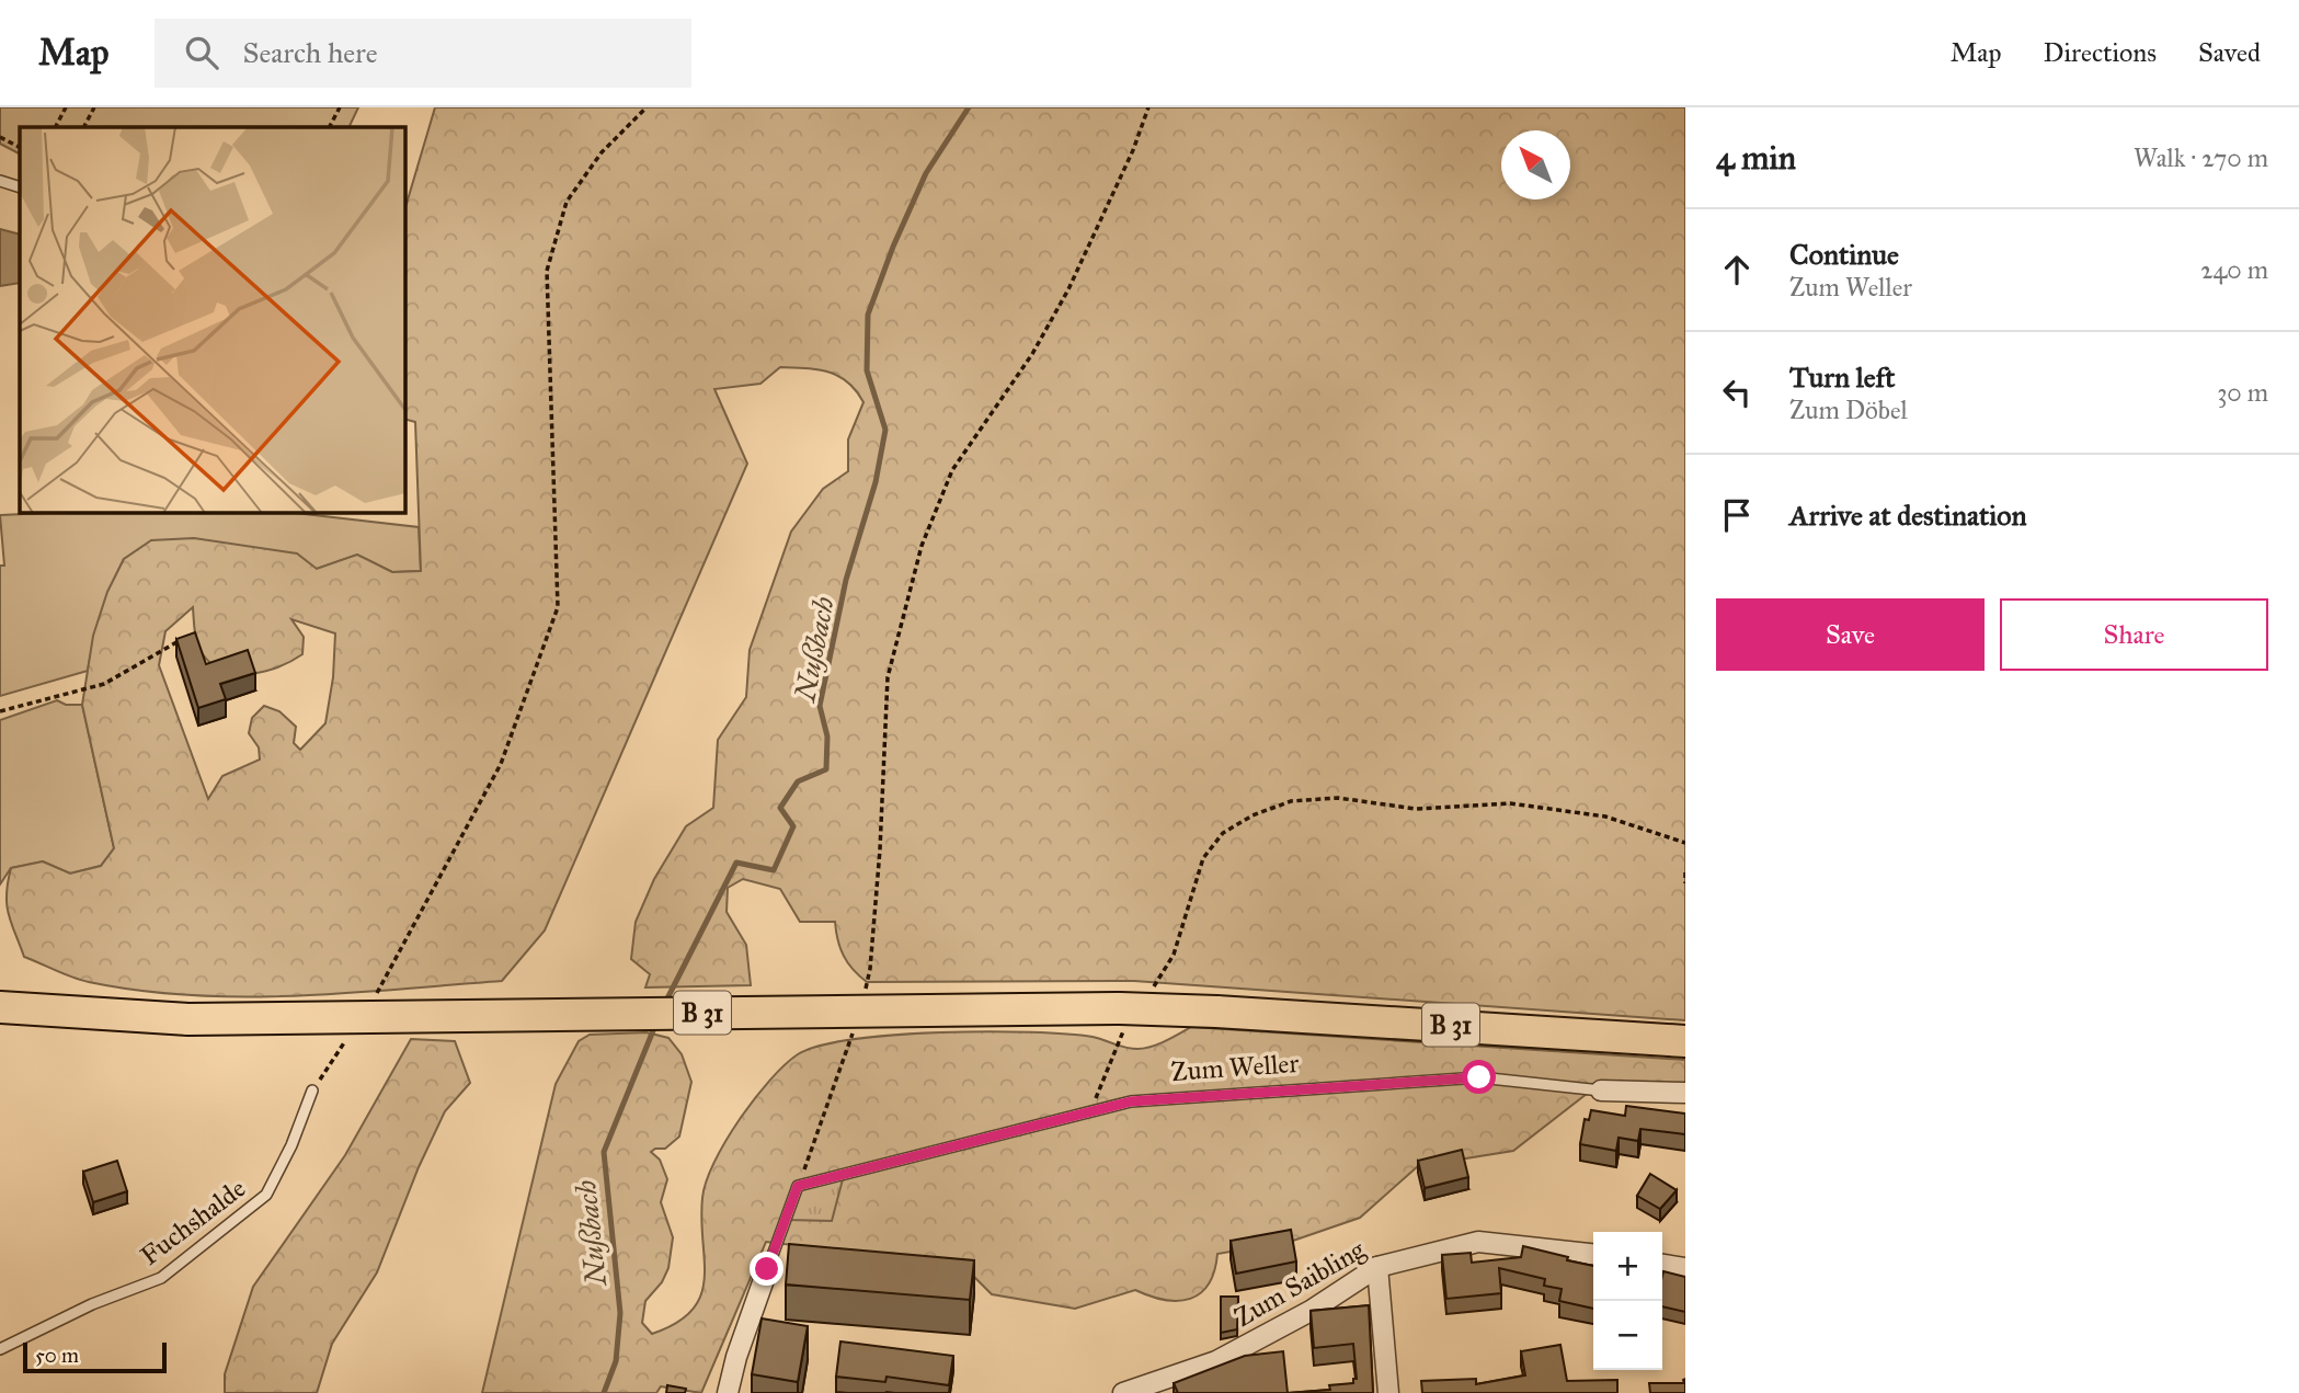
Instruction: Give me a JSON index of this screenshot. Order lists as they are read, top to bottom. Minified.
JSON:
{"streets":{"main road":["B 31"],"street":["Zum Weller","Zum Saibling"],"lane":["Fuchshalde"]},"water":["Nußbach"],"scale_bar":"50 m","north":"top left","page":{"header":"Map","search":"Search here","nav":["Map","Directions","Saved"],"heading":["4 min","Walk · 270 m"],"list":[["Continue","Zum Weller","240 m"],["Turn left","Zum Döbel","30 m"],"Arrive at destination"],"buttons":["Save","Share"],"map_buttons":["+","−"],"scale":"50 m"}}
